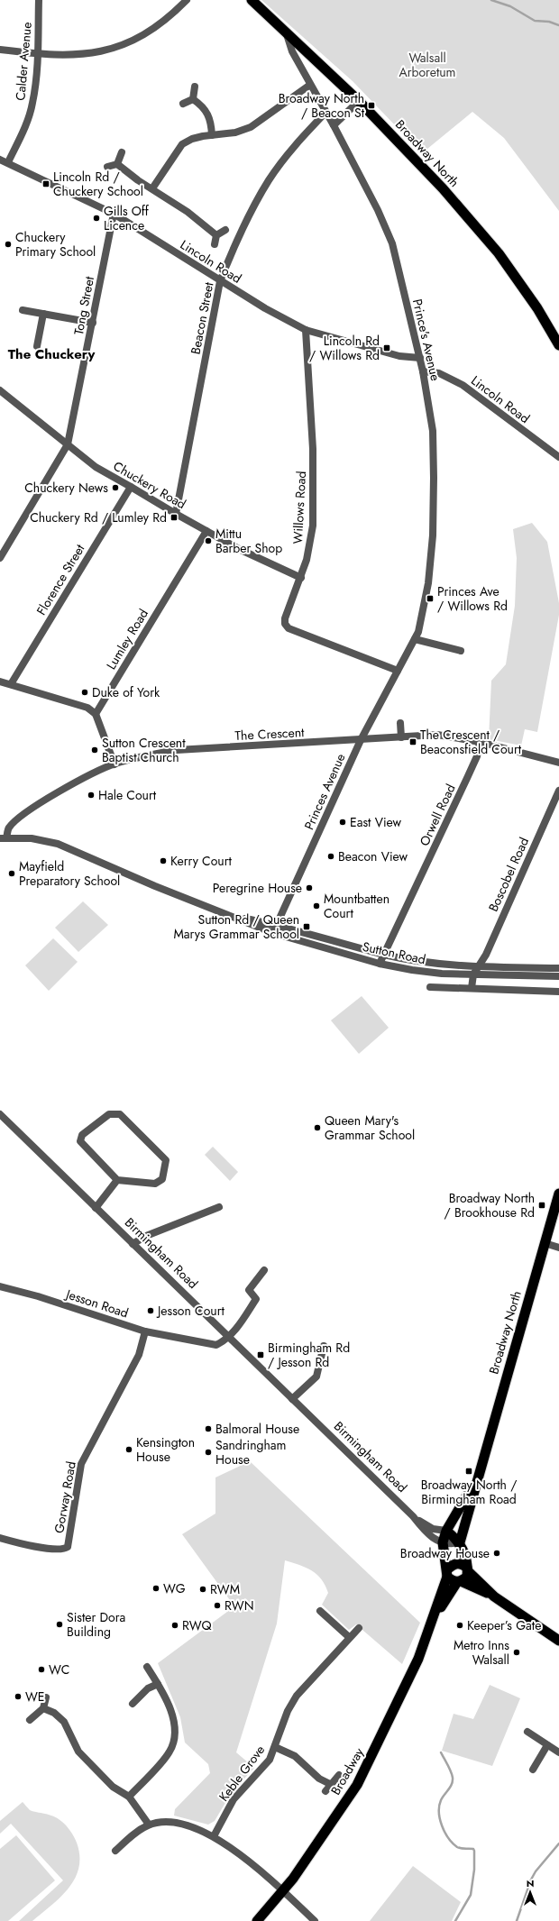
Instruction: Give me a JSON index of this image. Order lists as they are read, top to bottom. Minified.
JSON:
{"streets":{"highway":["Broadway North","Broadway"],"street":["Calder Avenue","Lincoln Road","Tong Street","Beacon Street","Prince's Avenue","Chuckery Road","Willows Road","Florence Street","Lumley Road","The Crescent","Princes Avenue","Orwell Road","Boscobel Road","Sutton Road","Birmingham Road","Jesson Road","Gorway Road","Keble Grove"]},"crossings":[["Calder Avenue","Lincoln Road"],["Broadway North","Prince's Avenue"],["Broadway North","Birmingham Road"],["Lincoln Road","Tong Street"],["Lincoln Road","Beacon Street"],["Lincoln Road","Prince's Avenue"],["Lincoln Road","Willows Road"],["Tong Street","Chuckery Road"],["Beacon Street","Prince's Avenue"],["Beacon Street","Chuckery Road"],["Prince's Avenue","Willows Road"],["Prince's Avenue","Princes Avenue"],["Chuckery Road","Willows Road"],["Chuckery Road","Florence Street"],["Chuckery Road","Lumley Road"],["Willows Road","Princes Avenue"],["The Crescent","Princes Avenue"],["The Crescent","Orwell Road"],["The Crescent","Sutton Road"],["Princes Avenue","Sutton Road"],["Orwell Road","Sutton Road"],["Boscobel Road","Sutton Road"],["Birmingham Road","Jesson Road"],["Jesson Road","Gorway Road"]],"districts":["The Chuckery"],"parks":["Walsall Arboretum"],"places":{"transit":["Broadway North / Beacon St","Lincoln Rd / Chuckery School","Lincoln Rd / Willows Rd","Chuckery Rd / Lumley Rd","Princes Ave / Willows Rd","The Crescent / Beaconsfield Court","Sutton Rd / Queen Marys Grammar School","Broadway North / Brookhouse Rd","Birmingham Rd / Jesson Rd","Broadway North / Birmingham Road"],"other":["Gills Off Licence","Chuckery Primary School","Chuckery News","Mittu Barber Shop","Duke of York","Sutton Crescent Baptist Church","Hale Court","East View","Beacon View","Kerry Court","Mayfield Preparatory School","Peregrine House","Mountbatten Court","Queen Mary's Grammar School","Jesson Court","Balmoral House","Kensington House","Sandringham House","Broadway House","WG","RWM","RWN","Sister Dora Building","RWQ","Keeper’s Gate","Metro Inns Walsall","WC","WE"]},"north":"top"}
